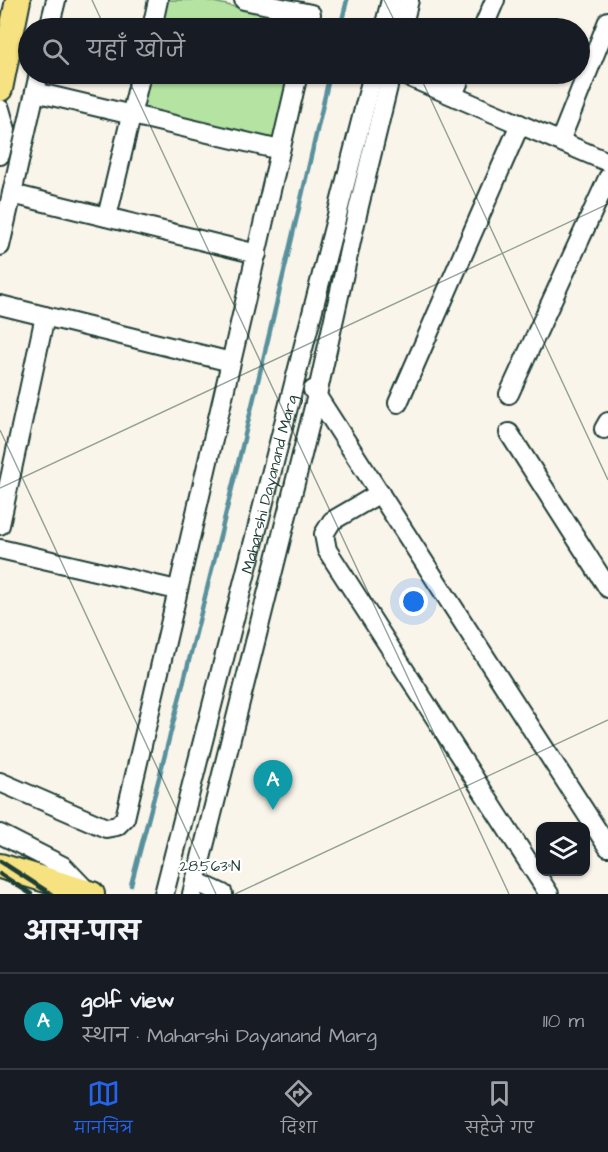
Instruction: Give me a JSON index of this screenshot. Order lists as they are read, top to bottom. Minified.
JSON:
{"streets":{"street":["Maharshi Dayanand Marg"]},"page":{"search":"यहाँ खोजें","pins":"A","heading":"आस-पास","list":[{"mark":"A","name":"golf view","note":"स्थान · Maharshi Dayanand Marg","value":"110 m"}],"nav":["मानचित्र","दिशा","सहेजे गए"]},"coordinates":["28.563°N"]}
